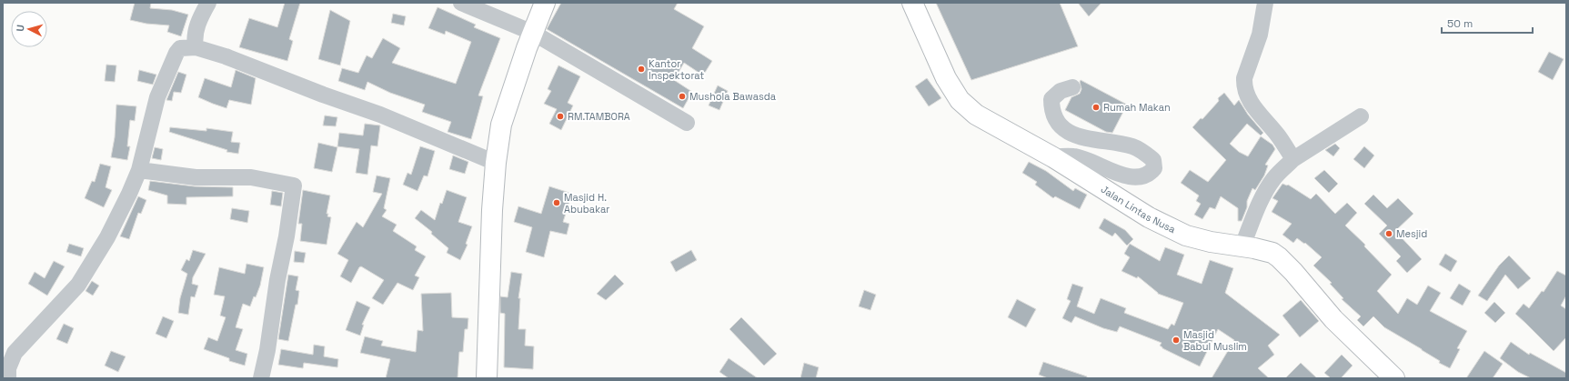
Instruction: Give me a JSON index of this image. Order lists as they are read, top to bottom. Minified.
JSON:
{"streets":{"highway":["Jalan Lintas Nusa"]},"places":["Kantor Inspektorat","Mushola Bawasda","Rumah Makan","RM.TAMBORA","Masjid H. Abubakar","Mesjid","Masjid Babul Muslim"],"scale_bar":"50 m","north":"left"}
